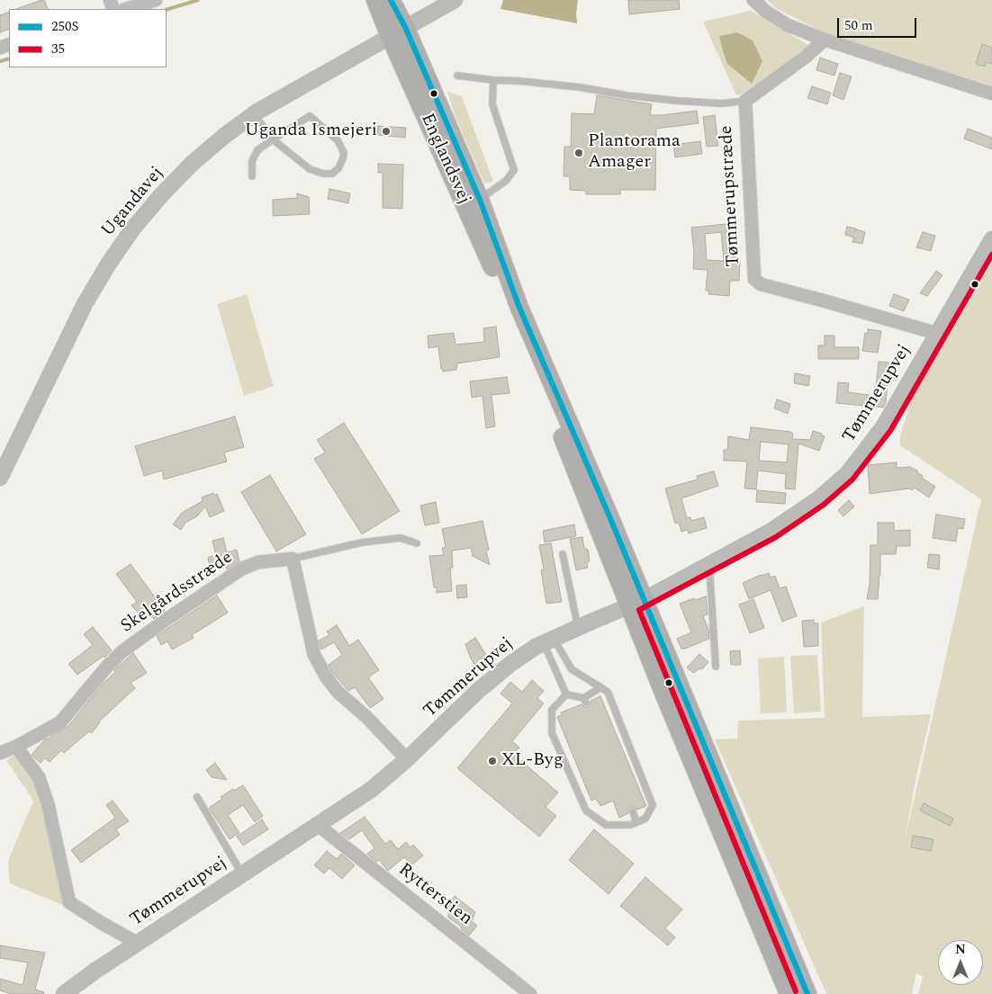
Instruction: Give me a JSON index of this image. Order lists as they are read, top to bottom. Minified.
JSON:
{"streets":{"main road":["Englandsvej"],"street":["Tømmerupstræde","Ugandavej","Tømmerupvej","Skelgårdsstræde","Rytterstien"]},"crossings":[["Englandsvej","Ugandavej"],["Englandsvej","Tømmerupvej"],["Tømmerupstræde","Tømmerupvej"],["Tømmerupvej","Rytterstien"]],"places":["Uganda Ismejeri","Plantorama Amager","XL-Byg"],"lines":["transit line 250S","transit line 35"],"legend":["250S","35"],"scale_bar":"50 m","north":"top"}
